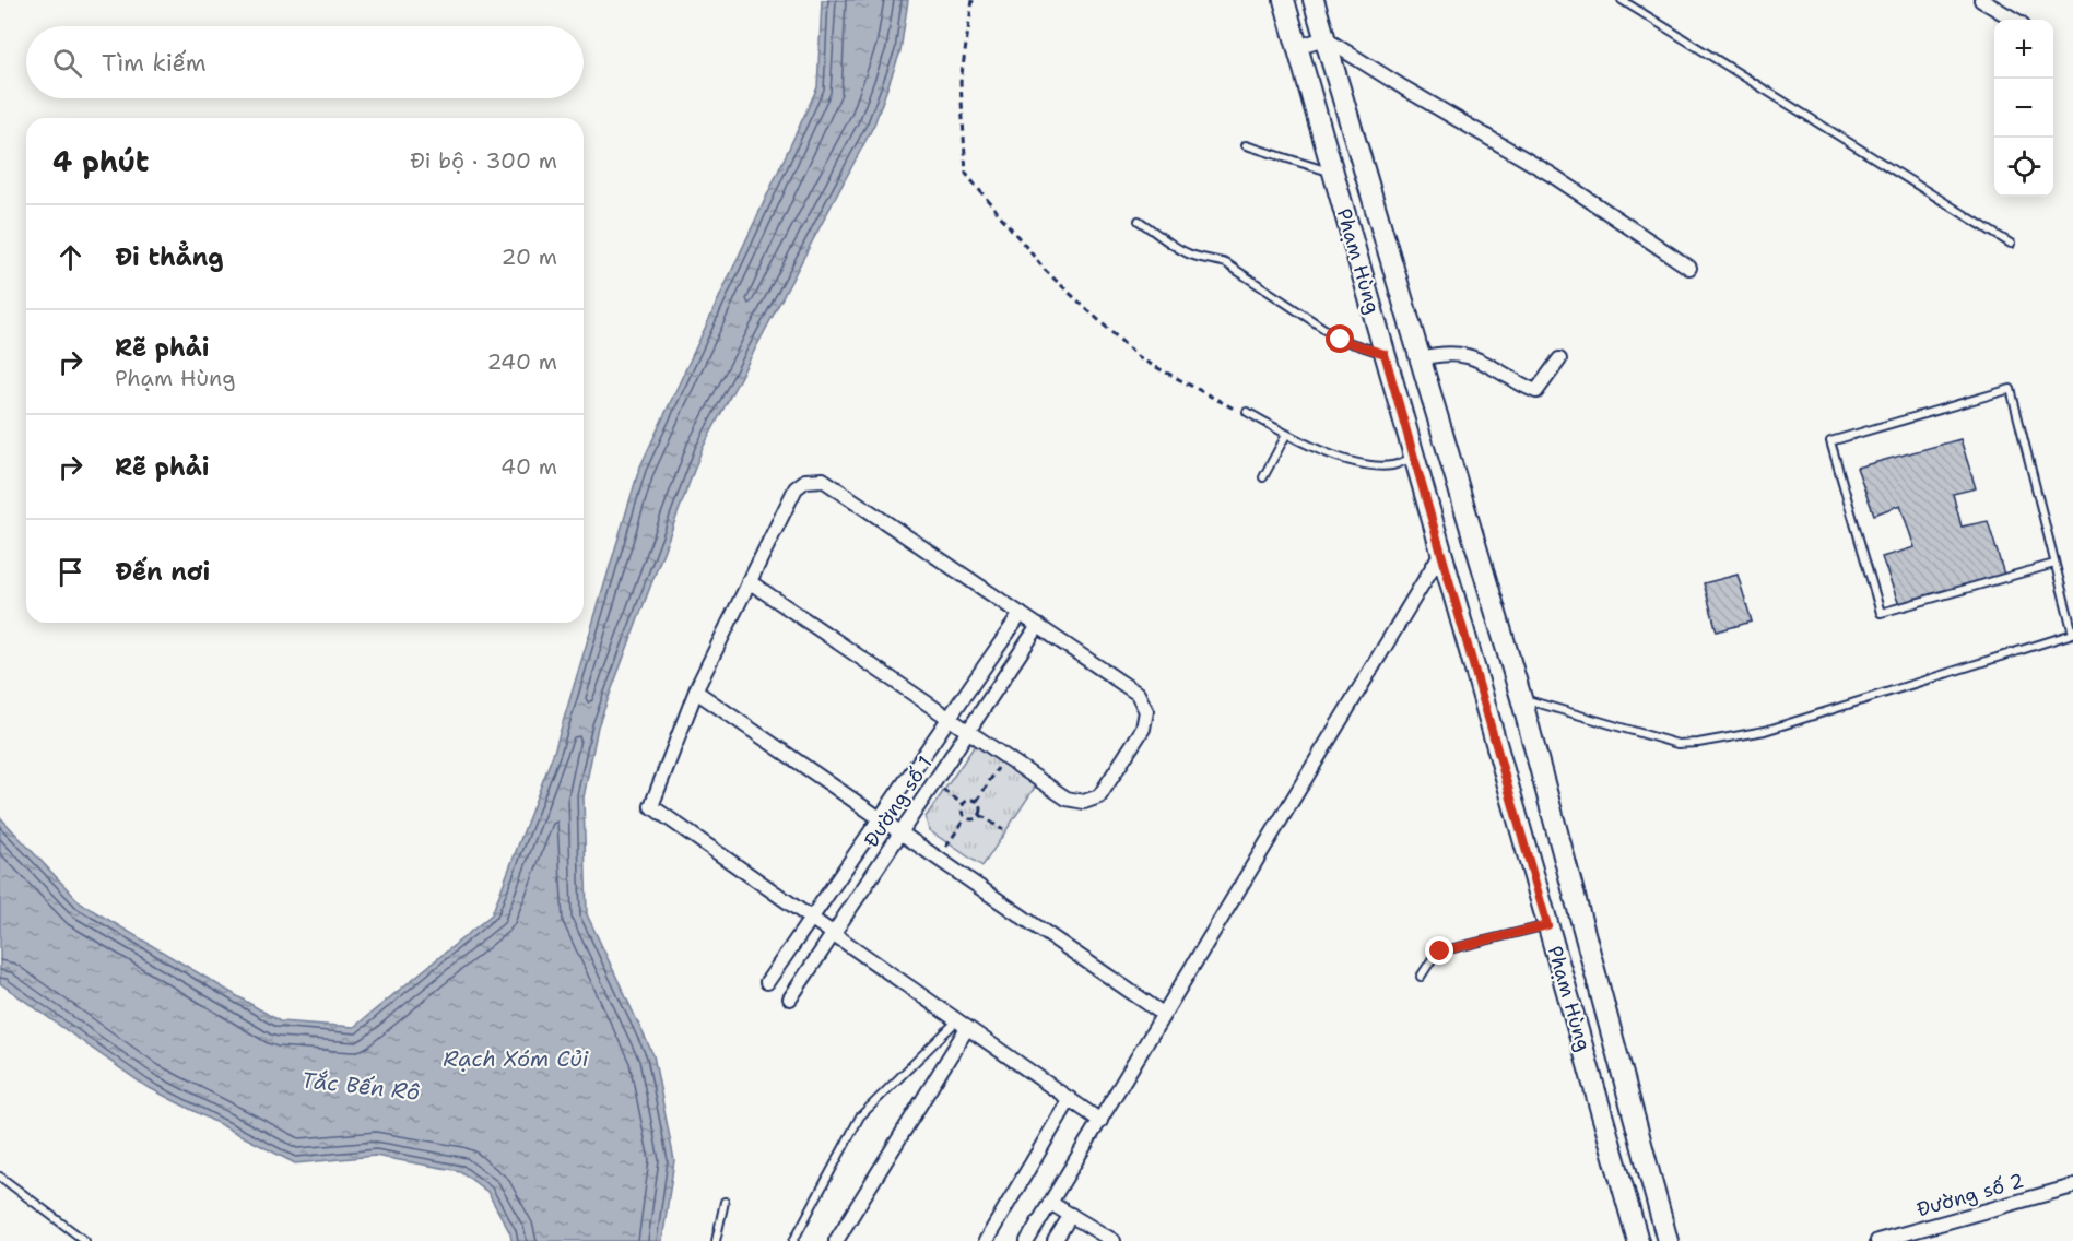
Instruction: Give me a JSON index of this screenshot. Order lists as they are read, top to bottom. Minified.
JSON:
{"streets":{"main road":["Phạm Hùng"],"street":["Đường số 1","Đường số 2"]},"water":["Rạch Xóm Củi","Tắc Bến Rô"],"page":{"map_buttons":["+","−"],"search":"Tìm kiếm","heading":["4 phút","Đi bộ · 300 m"],"list":[["Đi thẳng","20 m"],["Rẽ phải","Phạm Hùng","240 m"],["Rẽ phải","40 m"],"Đến nơi"]}}
